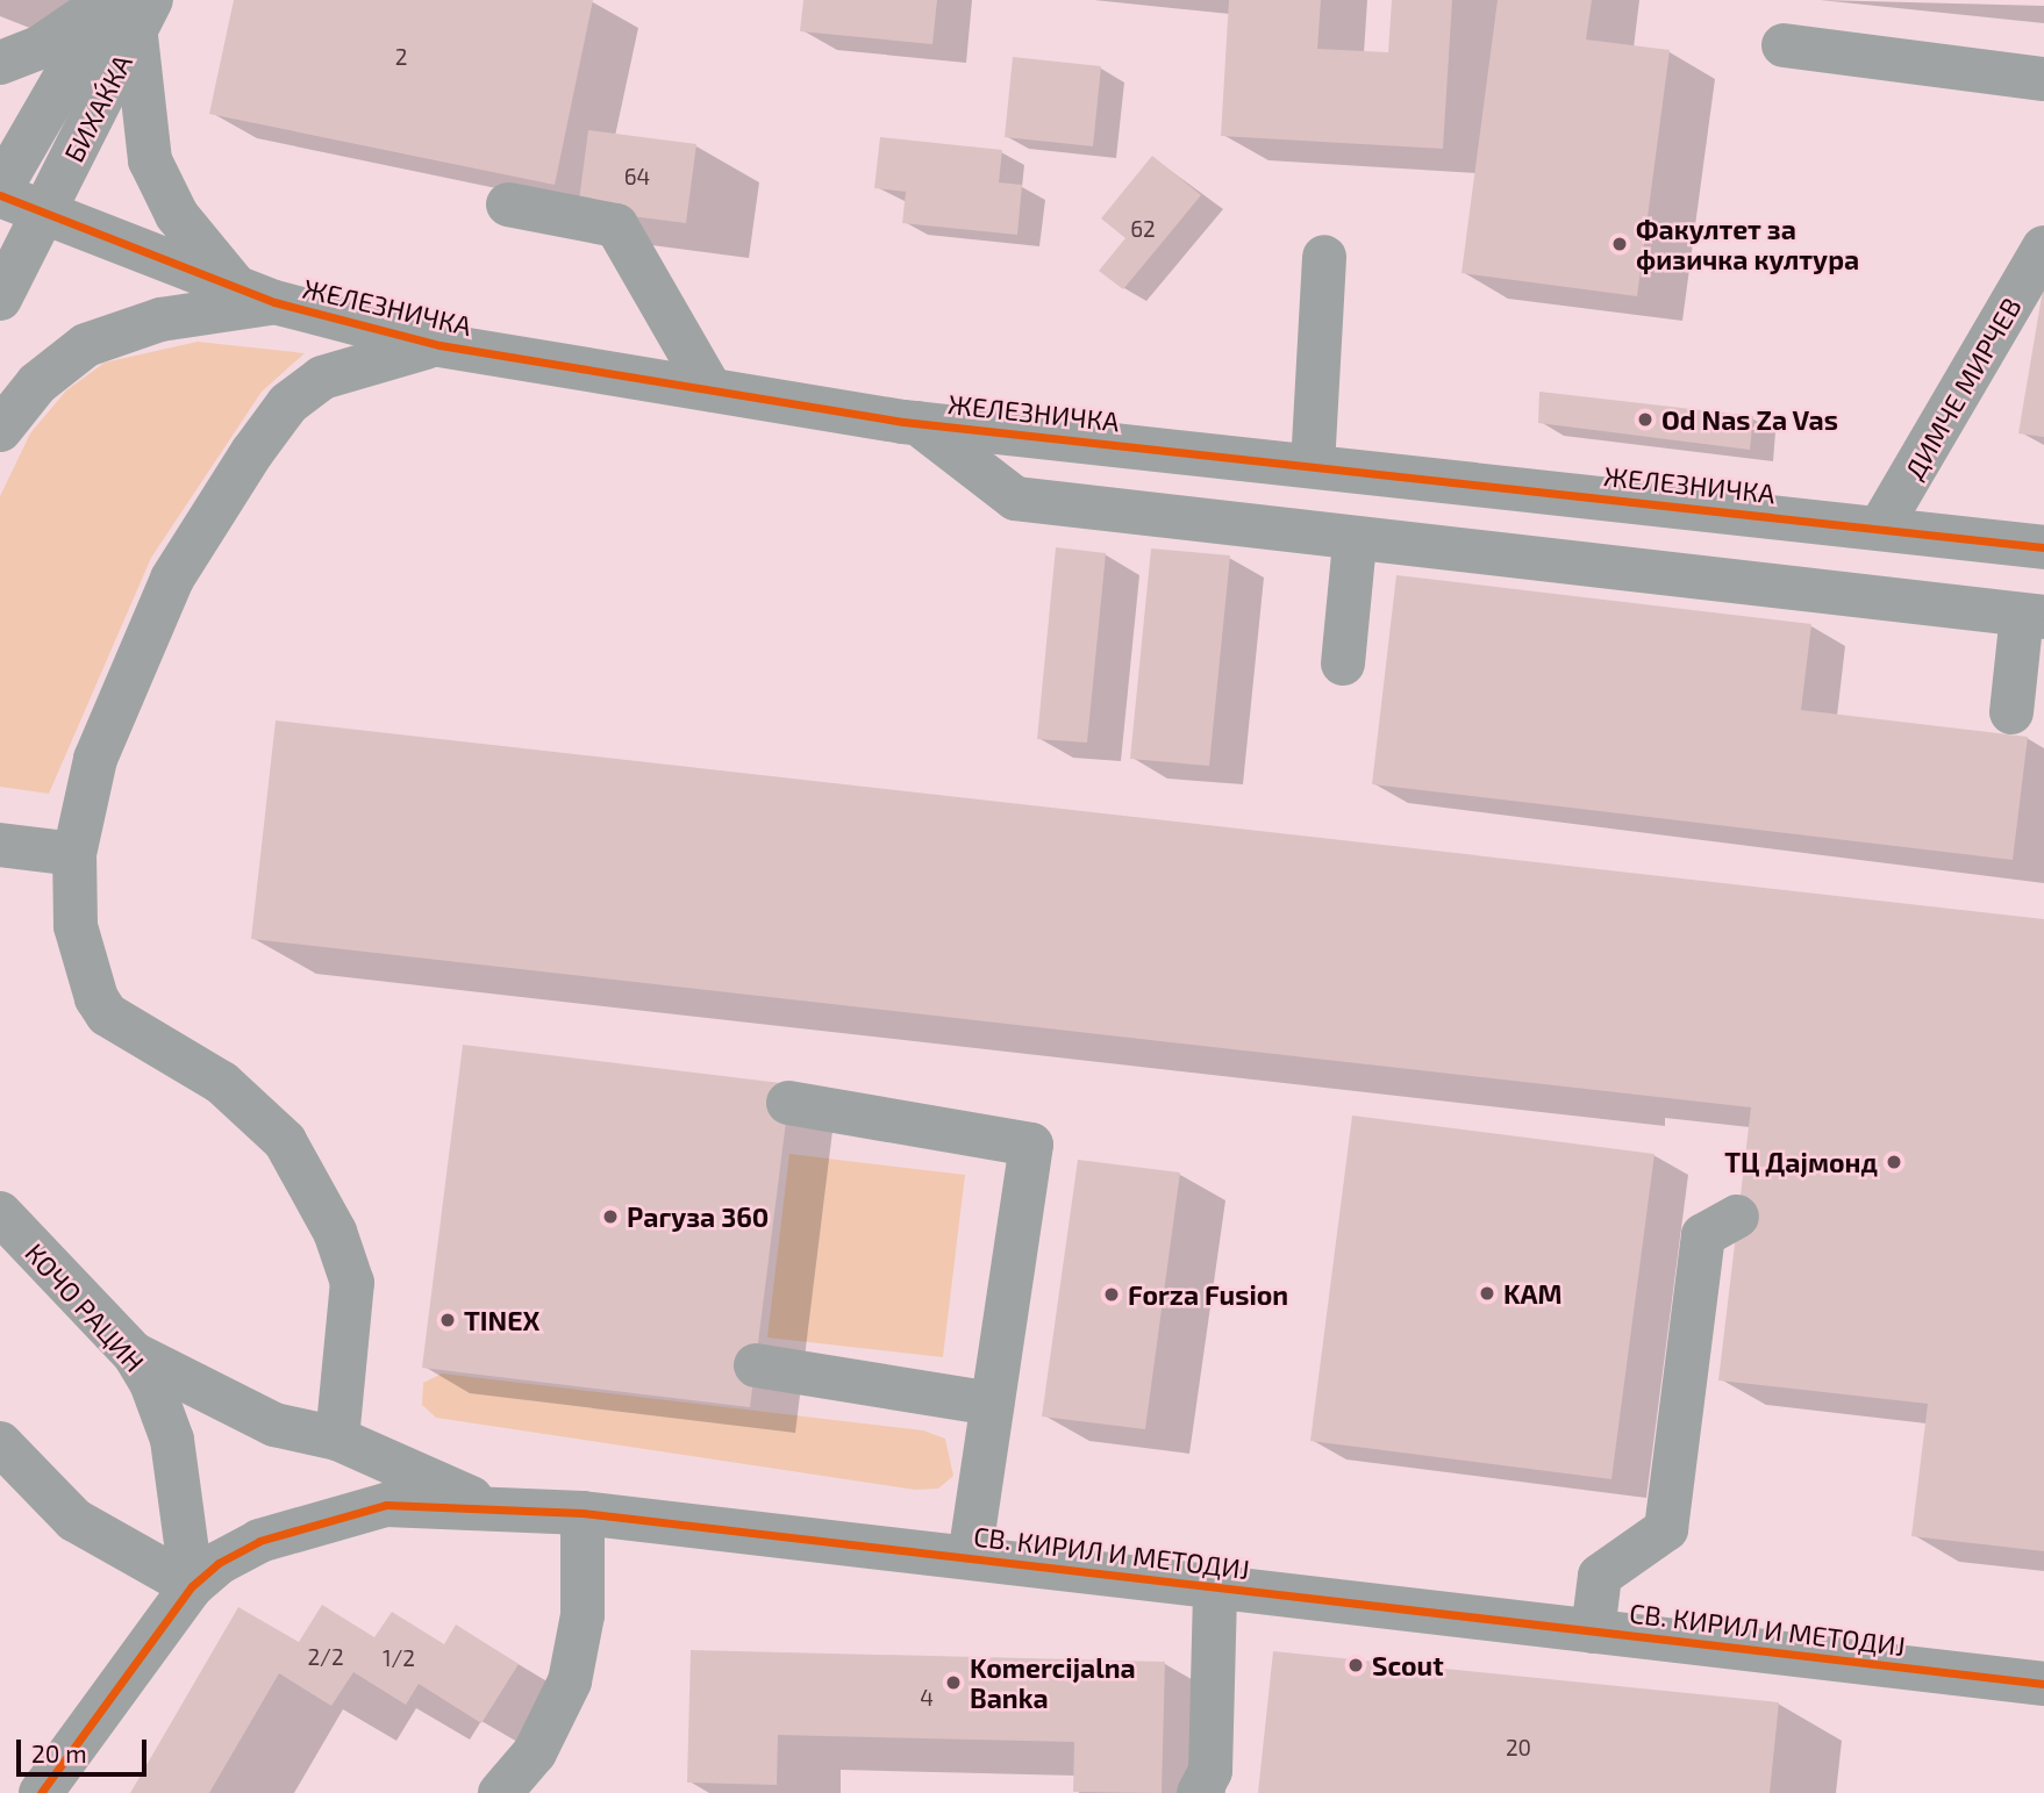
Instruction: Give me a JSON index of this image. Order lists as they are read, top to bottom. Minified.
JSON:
{"streets":{"street":["БИХАЌКА","ЖЕЛЕЗНИЧКА","ДИМЧЕ МИРЧЕВ","КОЧО РАЦИН","СВ. КИРИЛ И МЕТОДИЈ"]},"crossings":[["БИХАЌКА","ЖЕЛЕЗНИЧКА"],["ЖЕЛЕЗНИЧКА","ДИМЧЕ МИРЧЕВ"],["КОЧО РАЦИН","СВ. КИРИЛ И МЕТОДИЈ"]],"places":["Факултет за физичка култура","Od Nas Za Vas","ТЦ Дајмонд","Рагуза 360","KAM","Forza Fusion","TINEX","Scout","Komercijalna Banka"],"house_numbers":["2","64","62","2/2","1/2","4","20"],"scale_bar":"20 m"}
